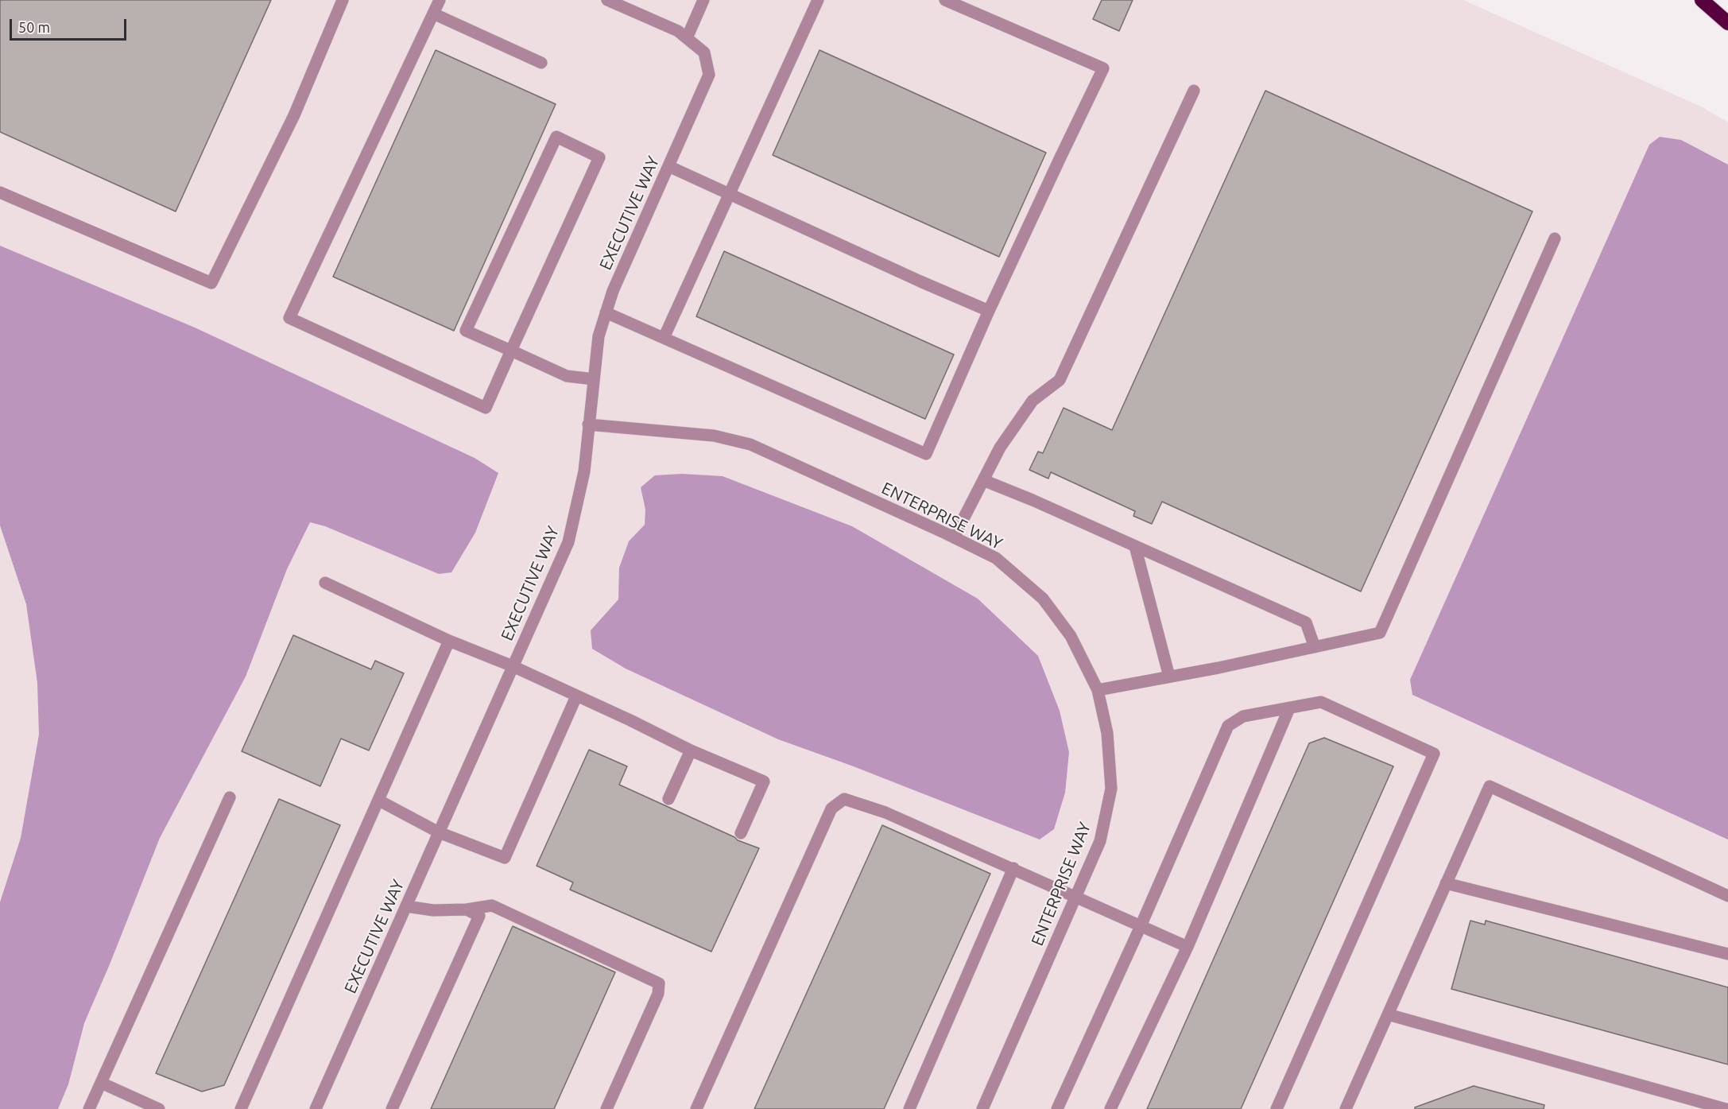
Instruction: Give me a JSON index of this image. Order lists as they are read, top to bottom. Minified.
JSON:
{"streets":{"street":["EXECUTIVE WAY","ENTERPRISE WAY"]},"crossings":[["EXECUTIVE WAY","ENTERPRISE WAY"]],"scale_bar":"50 m"}
